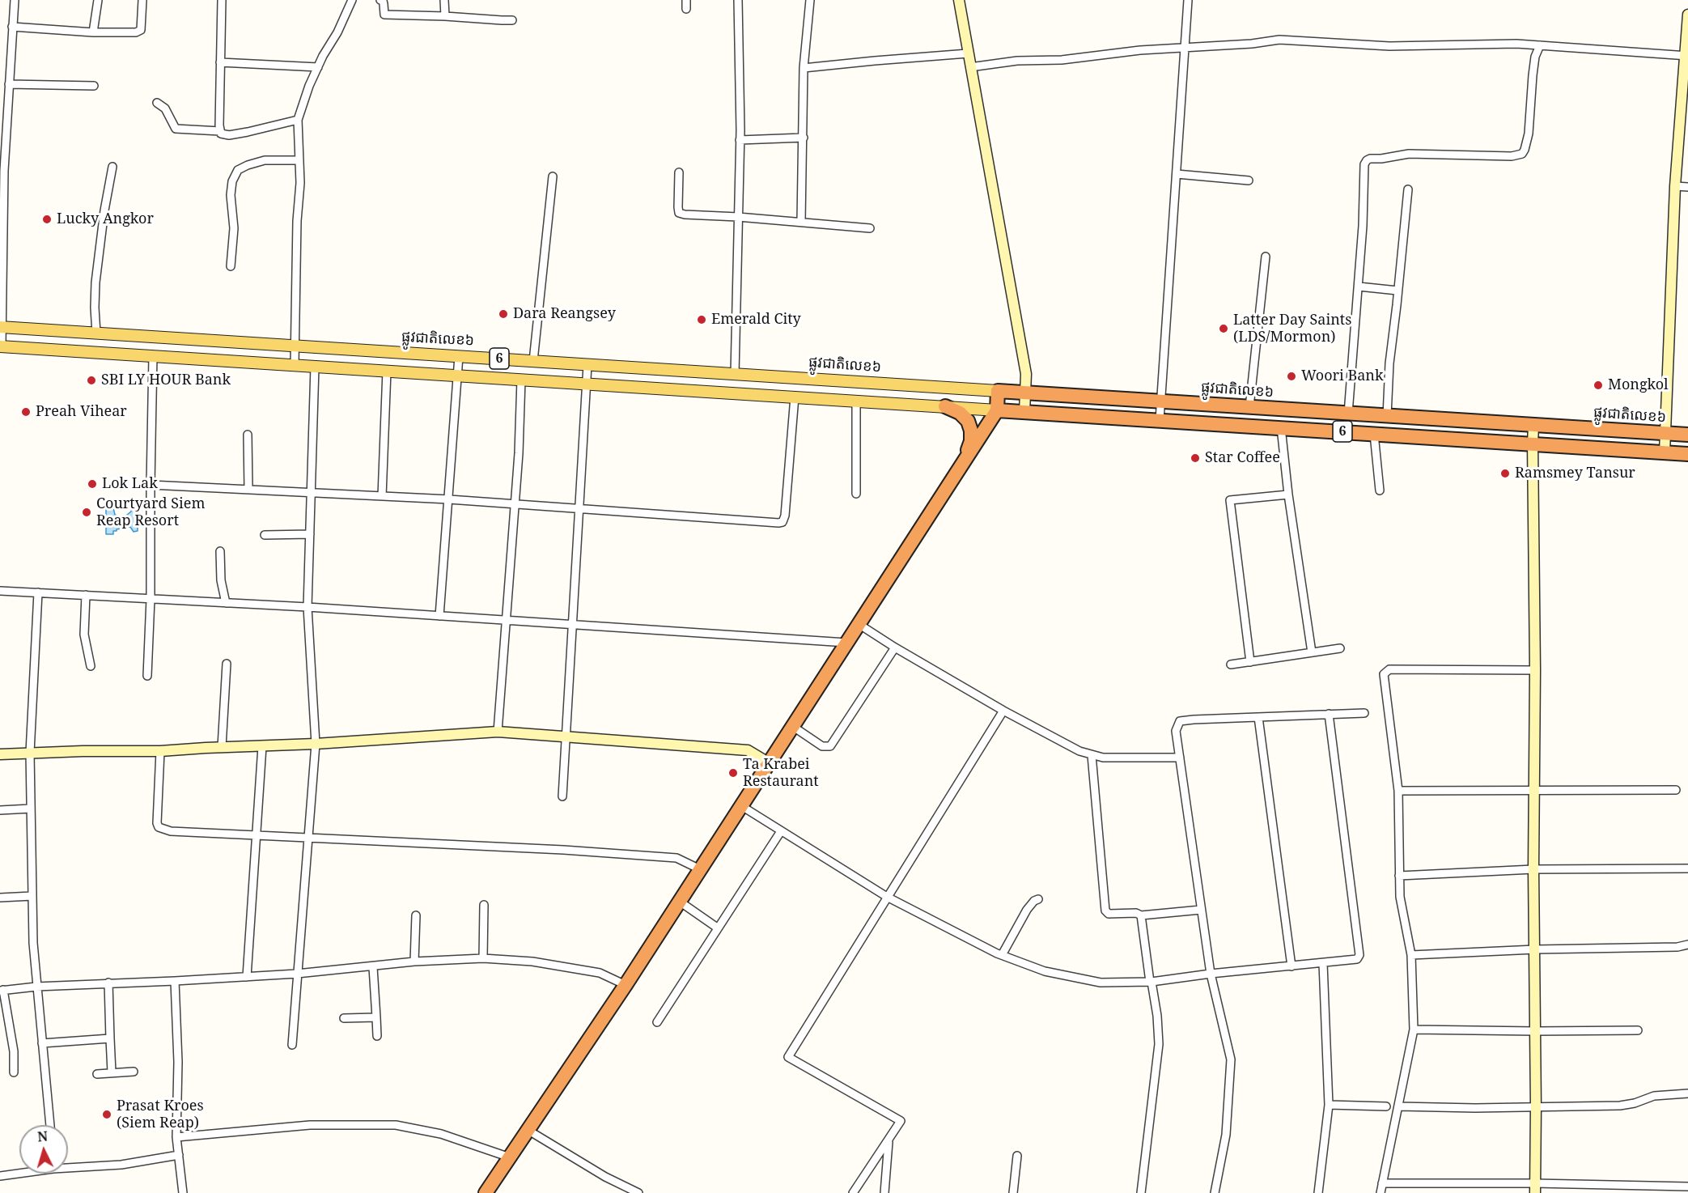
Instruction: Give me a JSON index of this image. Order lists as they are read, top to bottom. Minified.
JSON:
{"streets":{"highway":["ផ្លូវជាតិលេខ៦","6"]},"places":["Lucky Angkor","Dara Reangsey","Emerald City","Latter Day Saints (LDS/Mormon)","Woori Bank","SBI LY HOUR Bank","Mongkol","Preah Vihear","Star Coffee","Ramsmey Tansur","Lok Lak","Courtyard Siem Reap Resort","Ta Krabei Restaurant","Prasat Kroes (Siem Reap)"],"north":"top"}
